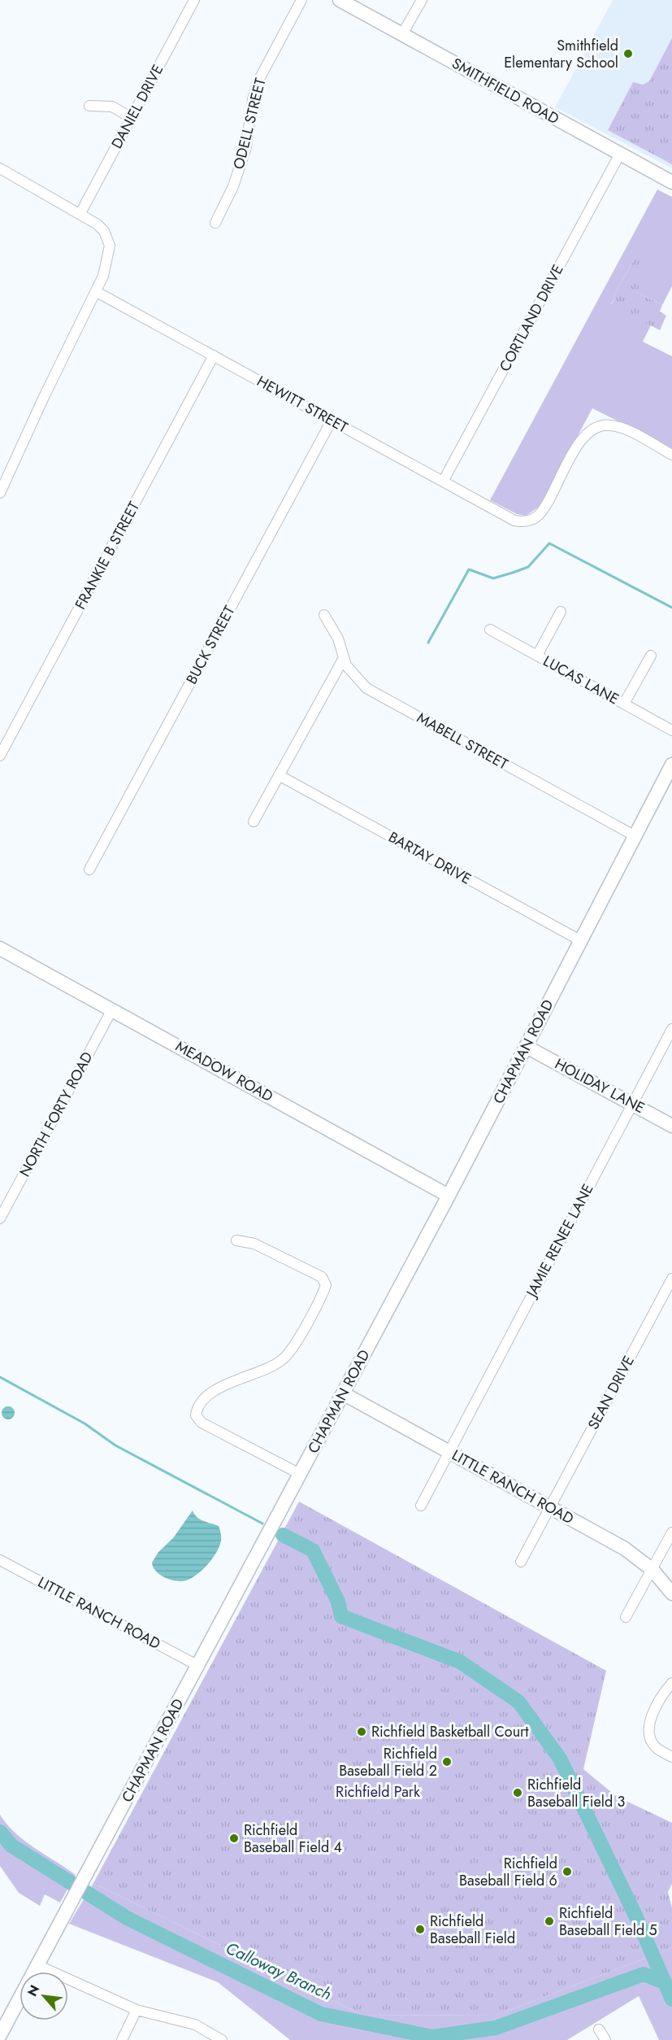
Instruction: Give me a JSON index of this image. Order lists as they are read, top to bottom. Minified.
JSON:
{"streets":{"street":["SMITHFIELD ROAD","DANIEL DRIVE","ODELL STREET","CORTLAND DRIVE","HEWITT STREET","FRANKIE B STREET","BUCK STREET","LUCAS LANE","MABELL STREET","BARTAY DRIVE","CHAPMAN ROAD","MEADOW ROAD","HOLIDAY LANE","NORTH FORTY ROAD","JAMIE RENEE LANE","SEAN DRIVE","LITTLE RANCH ROAD"]},"crossings":[["SMITHFIELD ROAD","CORTLAND DRIVE"],["CORTLAND DRIVE","HEWITT STREET"],["HEWITT STREET","FRANKIE B STREET"],["HEWITT STREET","BUCK STREET"],["MABELL STREET","CHAPMAN ROAD"],["BARTAY DRIVE","CHAPMAN ROAD"],["CHAPMAN ROAD","MEADOW ROAD"],["CHAPMAN ROAD","HOLIDAY LANE"],["CHAPMAN ROAD","LITTLE RANCH ROAD"],["MEADOW ROAD","NORTH FORTY ROAD"],["HOLIDAY LANE","JAMIE RENEE LANE"],["JAMIE RENEE LANE","LITTLE RANCH ROAD"],["SEAN DRIVE","LITTLE RANCH ROAD"]],"water":["Calloway Branch"],"parks":["Richfield Park"],"places":["Smithfield Elementary School","Richfield Basketball Court","Richfield Baseball Field 2","Richfield Baseball Field 3","Richfield Baseball Field 4","Richfield Baseball Field 6","Richfield Baseball Field 5","Richfield Baseball Field"],"north":"top left"}
